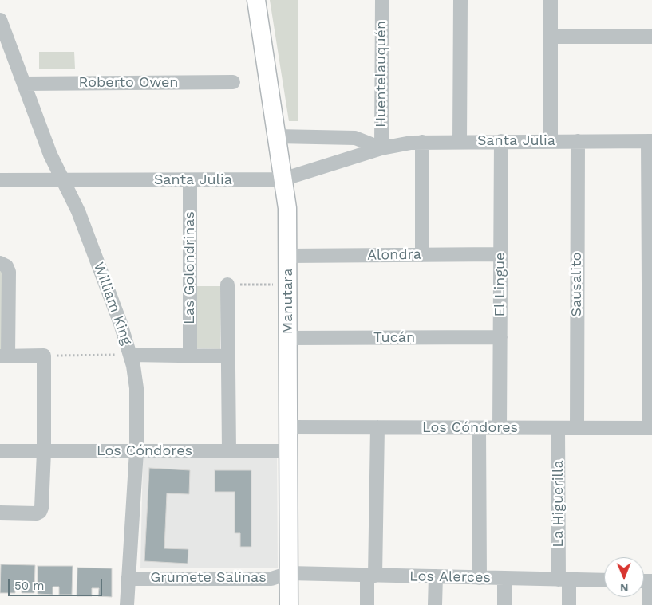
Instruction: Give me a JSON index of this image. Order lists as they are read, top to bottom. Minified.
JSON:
{"streets":{"main road":["Manutara"],"street":["Huentelauquén","Roberto Owen","Santa Julia","Alondra","Las Golondrinas","El Lingue","Sausalito","William King","Tucán","Los Cóndores","La Higuerilla","Los Alerces","Grumete Salinas"]},"crossings":[["Huentelauquén","Santa Julia"],["Roberto Owen","William King"],["Santa Julia","Las Golondrinas"],["Santa Julia","El Lingue"],["Santa Julia","Sausalito"],["Santa Julia","Manutara"],["Santa Julia","William King"],["Alondra","El Lingue"],["Alondra","Manutara"],["El Lingue","Tucán"],["El Lingue","Los Cóndores"],["Sausalito","Los Cóndores"],["Manutara","Tucán"],["Manutara","Los Cóndores"],["Manutara","Los Alerces"],["Manutara","Grumete Salinas"],["William King","Los Cóndores"],["William King","Grumete Salinas"],["Los Cóndores","La Higuerilla"],["La Higuerilla","Los Alerces"],["Los Alerces","Grumete Salinas"]],"scale_bar":"50 m","north":"bottom"}
